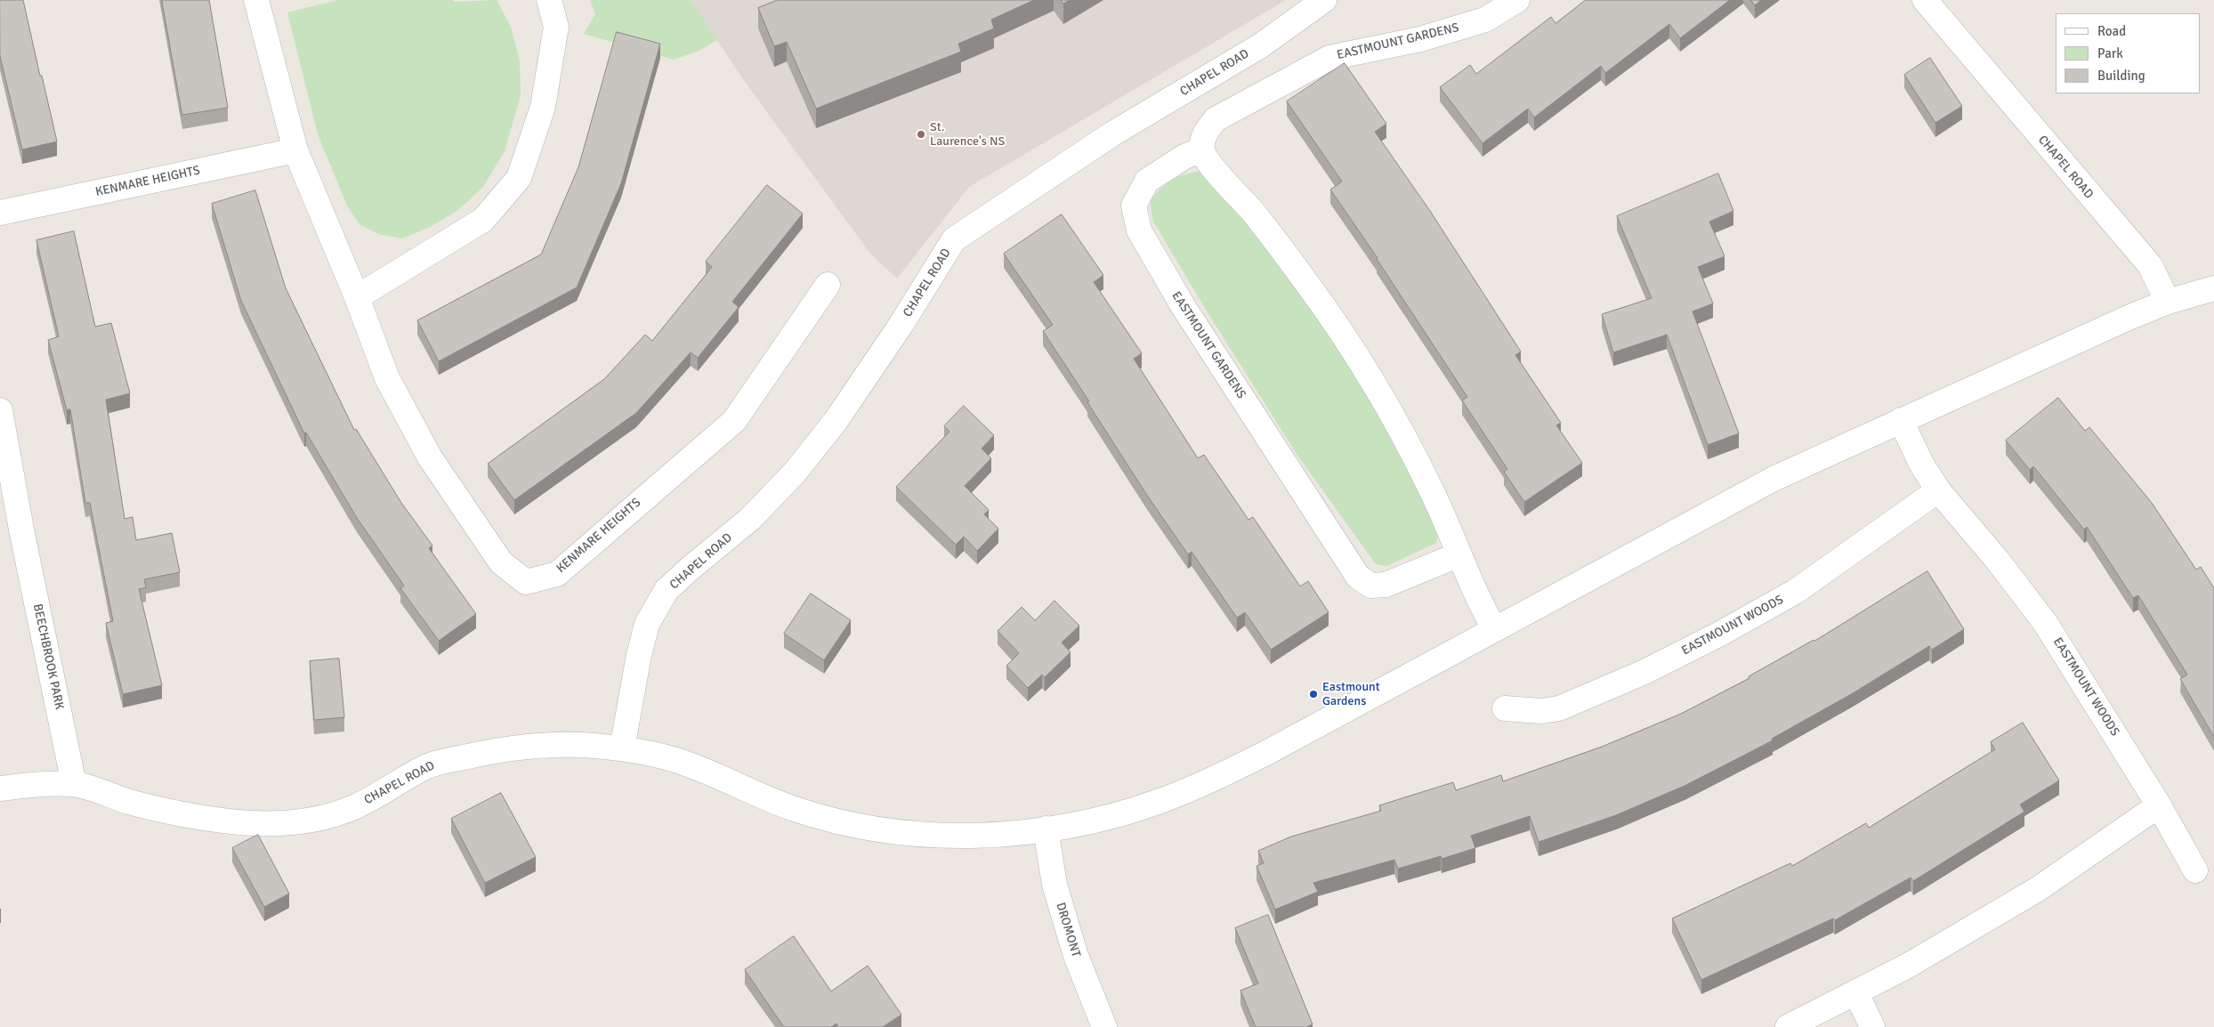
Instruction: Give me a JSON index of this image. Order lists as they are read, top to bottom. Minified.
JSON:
{"streets":{"street":["EASTMOUNT GARDENS","CHAPEL ROAD","KENMARE HEIGHTS","EASTMOUNT WOODS","BEECHBROOK PARK","DROMONT"]},"crossings":[["CHAPEL ROAD","BEECHBROOK PARK"]],"places":["St. Laurence's NS","Eastmount Gardens"],"legend":["Road","Park","Building"]}
